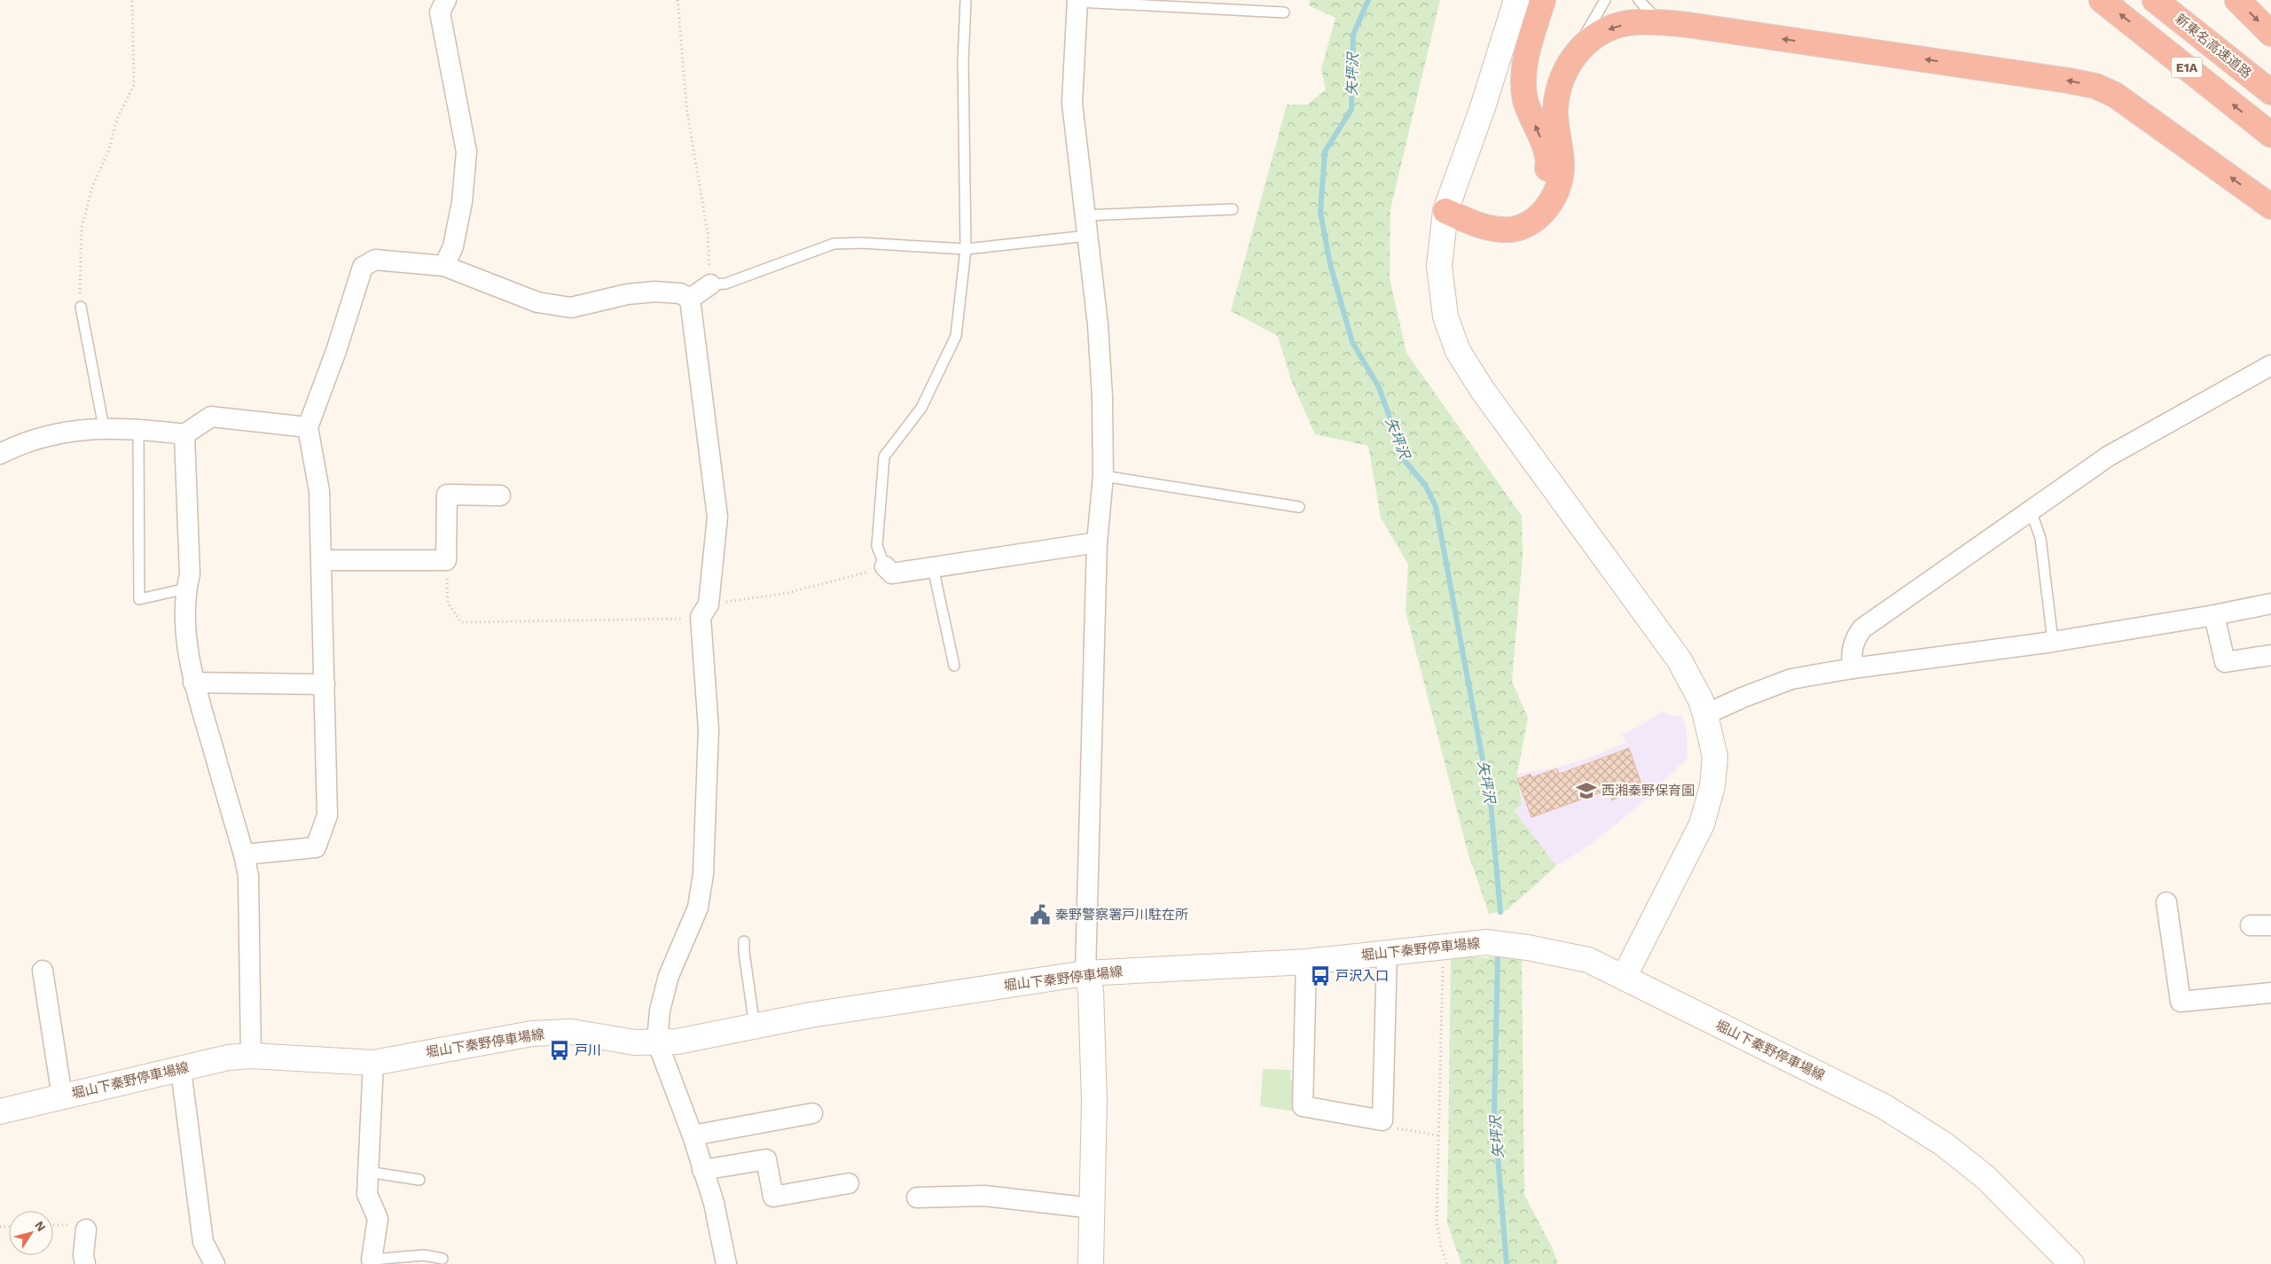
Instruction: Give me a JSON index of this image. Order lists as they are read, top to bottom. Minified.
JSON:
{"streets":{"highway":["新東名高速道路","E1A"],"main road":["堀山下秦野停車場線"]},"water":["矢坪沢"],"places":{"school or university":["西湘秦野保育園"],"public building":["秦野警察署戸川駐在所"],"bus stop":["戸沢入口","戸川"]},"north":"top right"}
